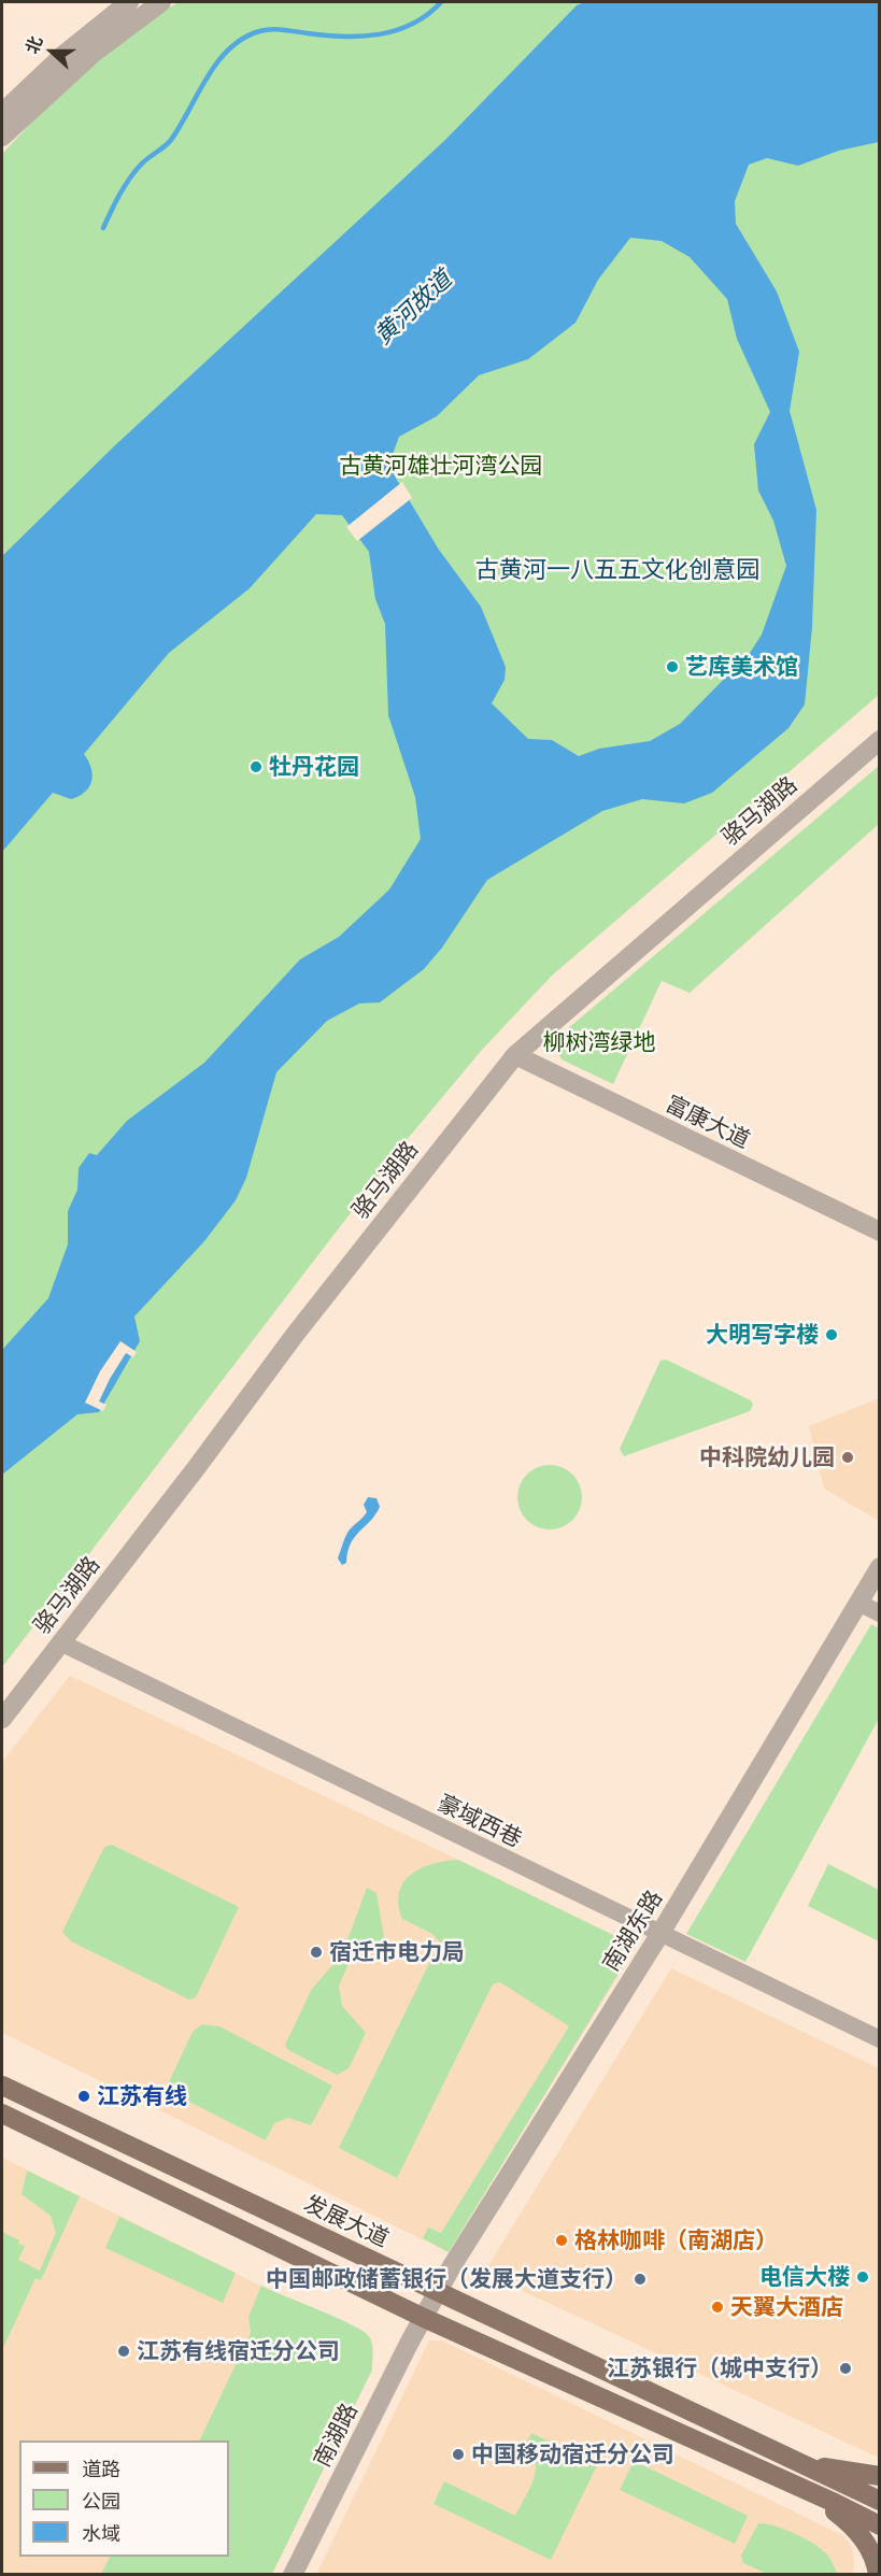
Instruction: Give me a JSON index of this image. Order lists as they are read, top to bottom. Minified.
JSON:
{"streets":{"main road":["发展大道"],"street":["骆马湖路","富康大道","豪域西巷","南湖东路","南湖路"]},"crossings":[["骆马湖路","富康大道"],["骆马湖路","豪域西巷"],["豪域西巷","南湖东路"],["南湖东路","发展大道"],["南湖东路","南湖路"]],"districts":["古黄河一八五五文化创意园"],"water":["黄河故道"],"parks":["古黄河雄壮河湾公园","柳树湾绿地"],"places":["艺库美术馆","牡丹花园","大明写字楼","中科院幼儿园","宿迁市电力局","江苏有线","格林咖啡（南湖店）","电信大楼","中国邮政储蓄银行（发展大道支行）","天翼大酒店","江苏有线宿迁分公司","江苏银行（城中支行）","中国移动宿迁分公司"],"legend":["道路","公园","水域"],"north":"left"}
